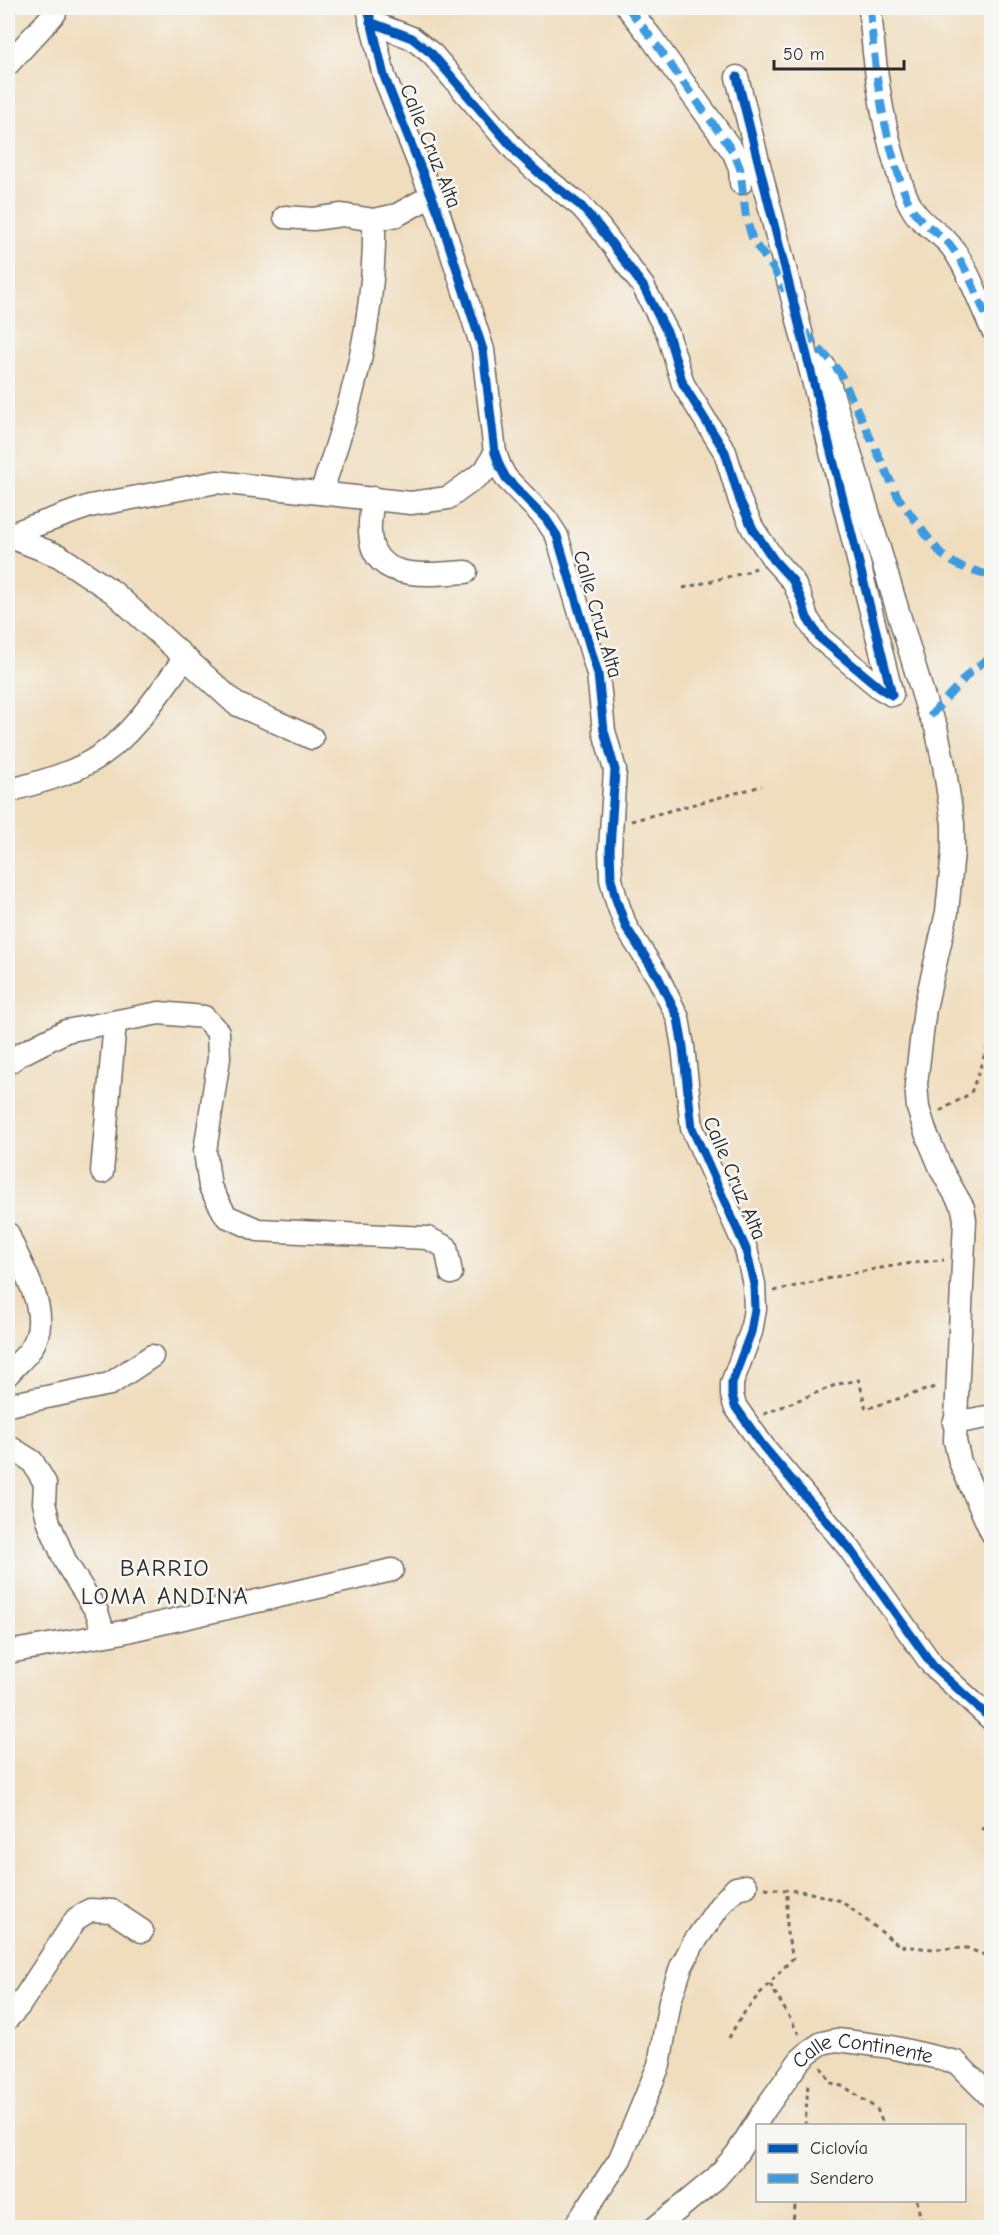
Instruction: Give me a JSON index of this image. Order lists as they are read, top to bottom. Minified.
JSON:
{"streets":{"street":["Calle Cruz Alta","Calle Continente"]},"districts":["BARRIO LOMA ANDINA"],"legend":["Ciclovía","Sendero"],"scale_bar":"50 m"}
